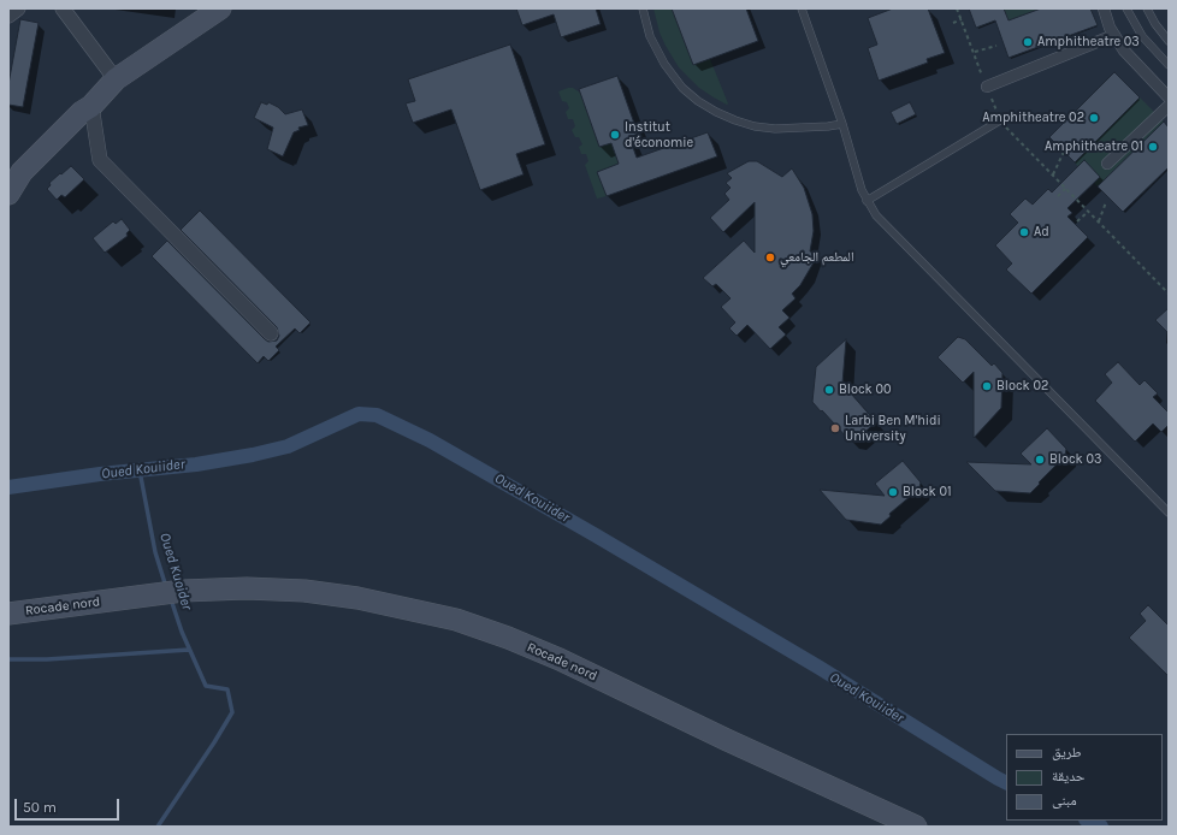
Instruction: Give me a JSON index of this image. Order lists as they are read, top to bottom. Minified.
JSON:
{"streets":{"main road":["Rocade nord"]},"water":["Oued Kouiider","Oued Kuoider"],"places":["Amphitheatre 03","Amphitheatre 02","Institut d'économie","Amphitheatre 01","Ad","المطعم الجامعي","Block 02","Block 00","Larbi Ben M'hidi University","Block 03","Block 01"],"legend":["طريق","حديقة","مبنى"],"scale_bar":"50 m"}
